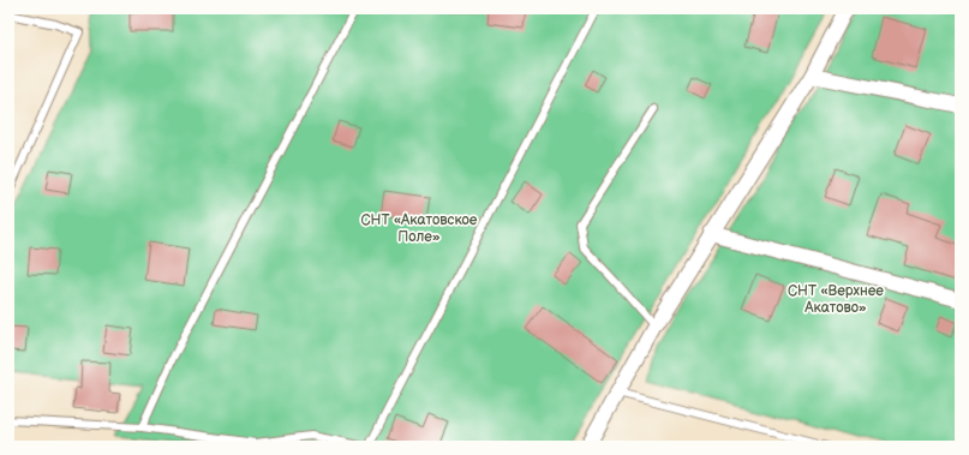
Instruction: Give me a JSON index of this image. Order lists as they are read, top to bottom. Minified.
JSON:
{"parks":["СНТ «Акатовское Поле»","СНТ «Верхнее Акатово»"]}
